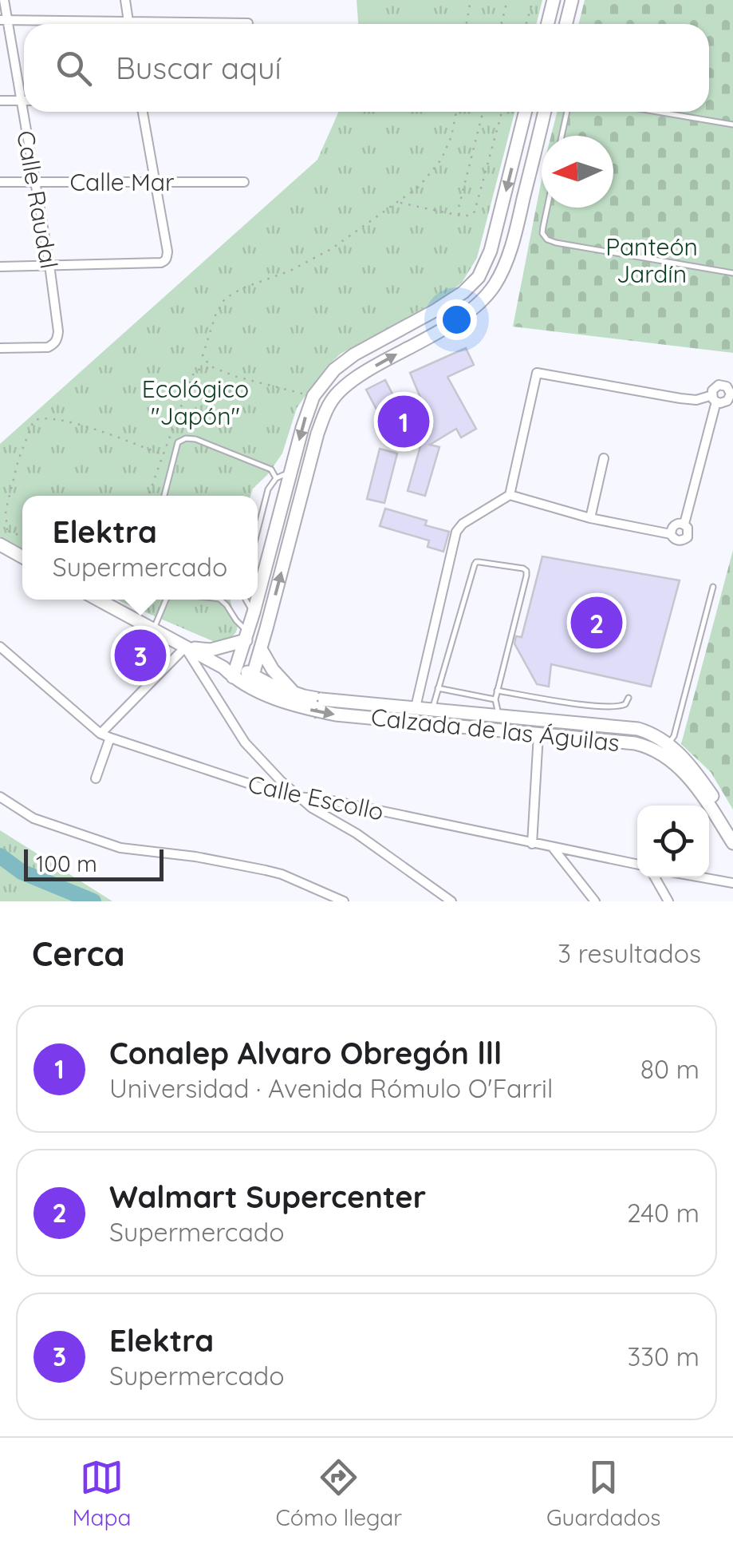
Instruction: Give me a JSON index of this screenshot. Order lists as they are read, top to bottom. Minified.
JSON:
{"streets":{"main road":["Calzada de las Águilas"],"street":["Calle Mar","Calle Raudal","Calle Escollo"]},"crossings":[["Calle Mar","Calle Raudal"]],"parks":["Panteón Jardín","Ecológico \"Japón\""],"scale_bar":"100 m","north":"left","page":{"search":"Buscar aquí","pins":["1","2","3"],"popup":["Elektra","Supermercado"],"scale":"100 m","heading":["Cerca","3 resultados"],"list":[{"mark":"1","name":"Conalep Alvaro Obregón lll","note":"Universidad · Avenida Rómulo O'Farril","value":"80 m"},{"mark":"2","name":"Walmart Supercenter","note":"Supermercado","value":"240 m"},{"mark":"3","name":"Elektra","note":"Supermercado","value":"330 m"}],"nav":["Mapa","Cómo llegar","Guardados"]}}
